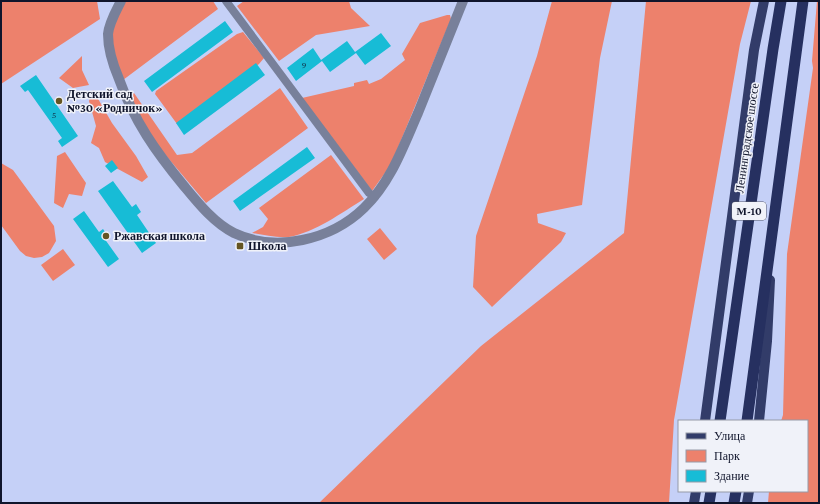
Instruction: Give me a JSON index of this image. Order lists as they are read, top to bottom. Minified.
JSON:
{"streets":{"highway":["Ленинградское шоссе","М-10"]},"places":{"other":["Детский сад №30 «Родничок»","Ржавская школа"],"transit":["Школа"]},"house_numbers":["9","5"],"legend":["Улица","Парк","Здание"]}
